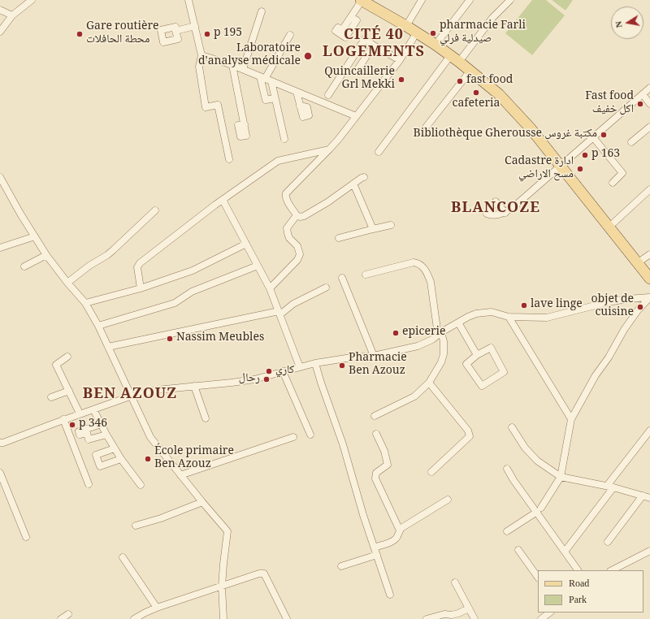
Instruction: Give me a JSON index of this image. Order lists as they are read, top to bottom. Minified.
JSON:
{"districts":["CITÉ 40 LOGEMENTS","BLANCOZE","BEN AZOUZ"],"places":["pharmacie Farli صيدلية فرلي","Gare routière محطة الحافلات","p 195","Laboratoire d'analyse médicale","Quincaillerie Grl Mekki","fast food","cafeteria","Fast food اكل خفيف","Bibliothèque Gherousse مكتبة غروس","p 163","Cadastre ادارة مسح الاراضي","lave linge","objet de cuisine","epicerie","Nassim Meubles","Pharmacie Ben Azouz","كاري","رحال","p 346","École primaire Ben Azouz"],"legend":["Road","Park"],"north":"left"}
